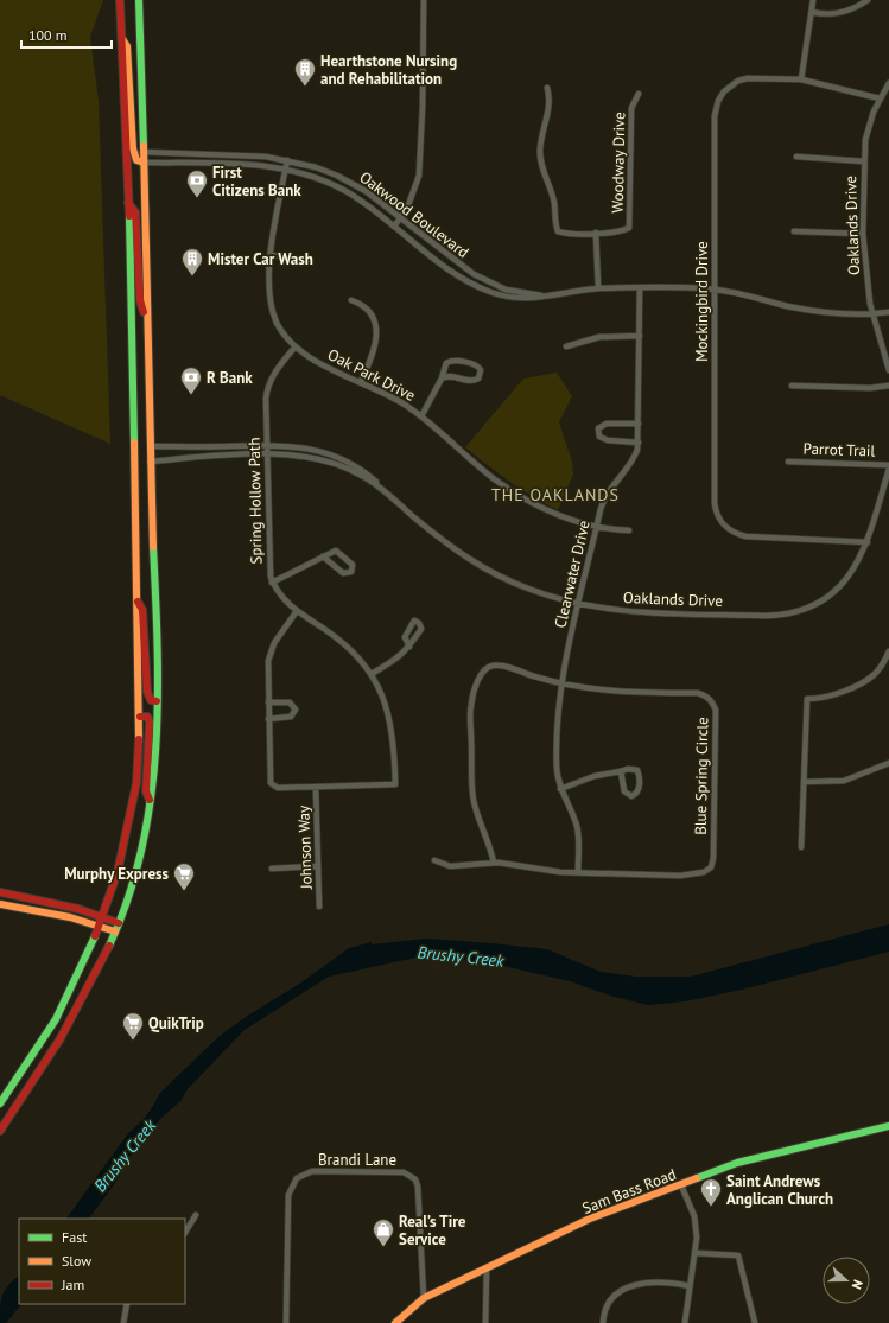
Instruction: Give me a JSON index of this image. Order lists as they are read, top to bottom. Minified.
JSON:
{"streets":{"main road":["Sam Bass Road"],"street":["Woodway Drive","Oakwood Boulevard","Oaklands Drive","Mockingbird Drive","Oak Park Drive","Parrot Trail","Spring Hollow Path","Clearwater Drive","Blue Spring Circle","Johnson Way","Brandi Lane"]},"crossings":[["Oakwood Boulevard","Oaklands Drive"],["Oakwood Boulevard","Mockingbird Drive"],["Oakwood Boulevard","Oak Park Drive"],["Oakwood Boulevard","Clearwater Drive"],["Oaklands Drive","Mockingbird Drive"],["Oaklands Drive","Spring Hollow Path"],["Oaklands Drive","Clearwater Drive"],["Oak Park Drive","Spring Hollow Path"],["Oak Park Drive","Clearwater Drive"],["Spring Hollow Path","Johnson Way"],["Clearwater Drive","Blue Spring Circle"],["Brandi Lane","Sam Bass Road"]],"districts":["THE OAKLANDS"],"water":["Brushy Creek"],"places":{"building":["Hearthstone Nursing and Rehabilitation","Mister Car Wash"],"bank":["First Citizens Bank","R Bank"],"supermarket":["Murphy Express","QuikTrip"],"church":["Saint Andrews Anglican Church"],"shop":["Real’s Tire Service"]},"legend":["Fast","Slow","Jam"],"scale_bar":"100 m","north":"right"}
